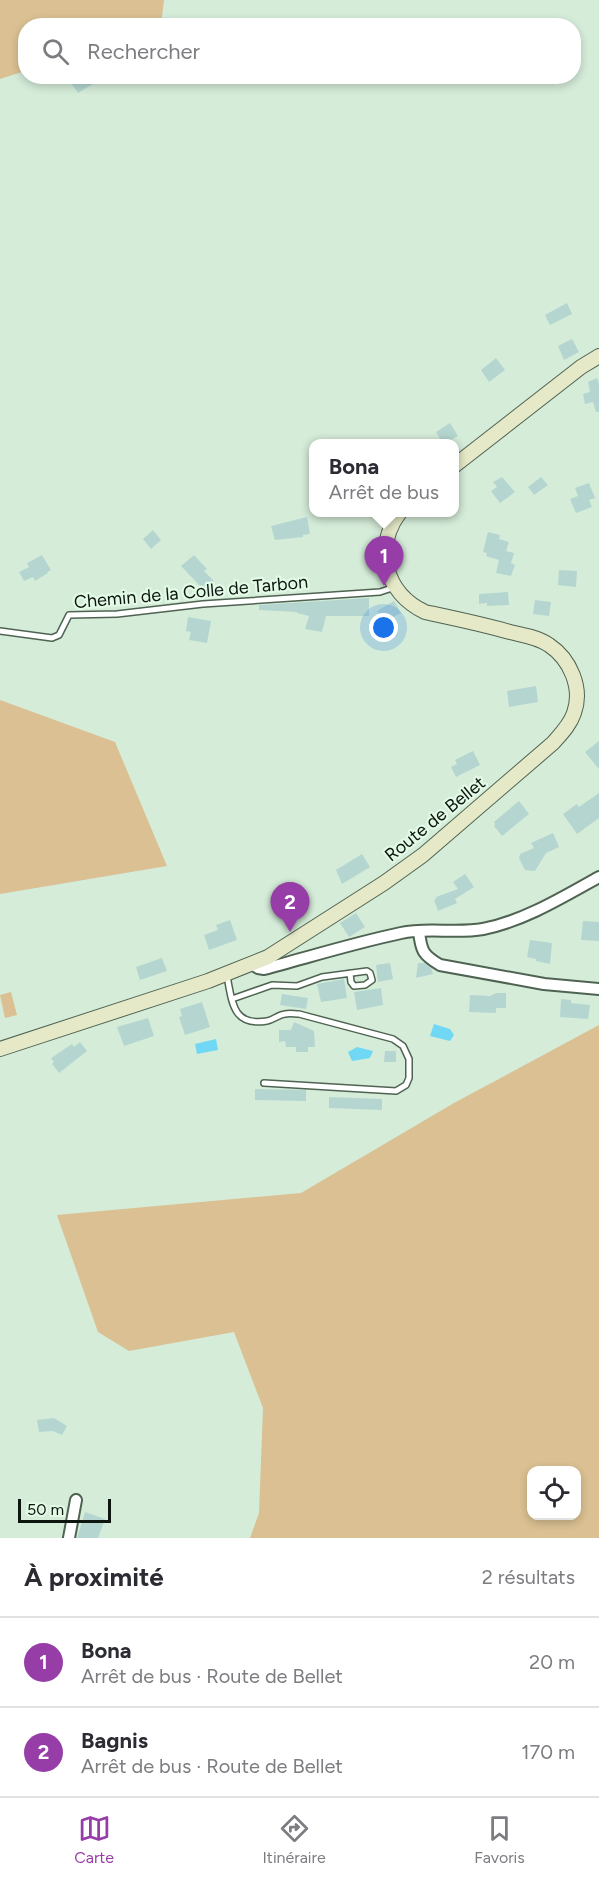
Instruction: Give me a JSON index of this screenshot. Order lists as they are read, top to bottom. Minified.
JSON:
{"streets":{"main road":["Route de Bellet"],"lane":["Chemin de la Colle de Tarbon"]},"crossings":[["Chemin de la Colle de Tarbon","Route de Bellet"]],"scale_bar":"50 m","page":{"search":"Rechercher","popup":["Bona","Arrêt de bus"],"pins":["1","2"],"scale":"50 m","heading":["À proximité","2 résultats"],"list":[{"mark":"1","name":"Bona","note":"Arrêt de bus · Route de Bellet","value":"20 m"},{"mark":"2","name":"Bagnis","note":"Arrêt de bus · Route de Bellet","value":"170 m"}],"nav":["Carte","Itinéraire","Favoris"]}}
